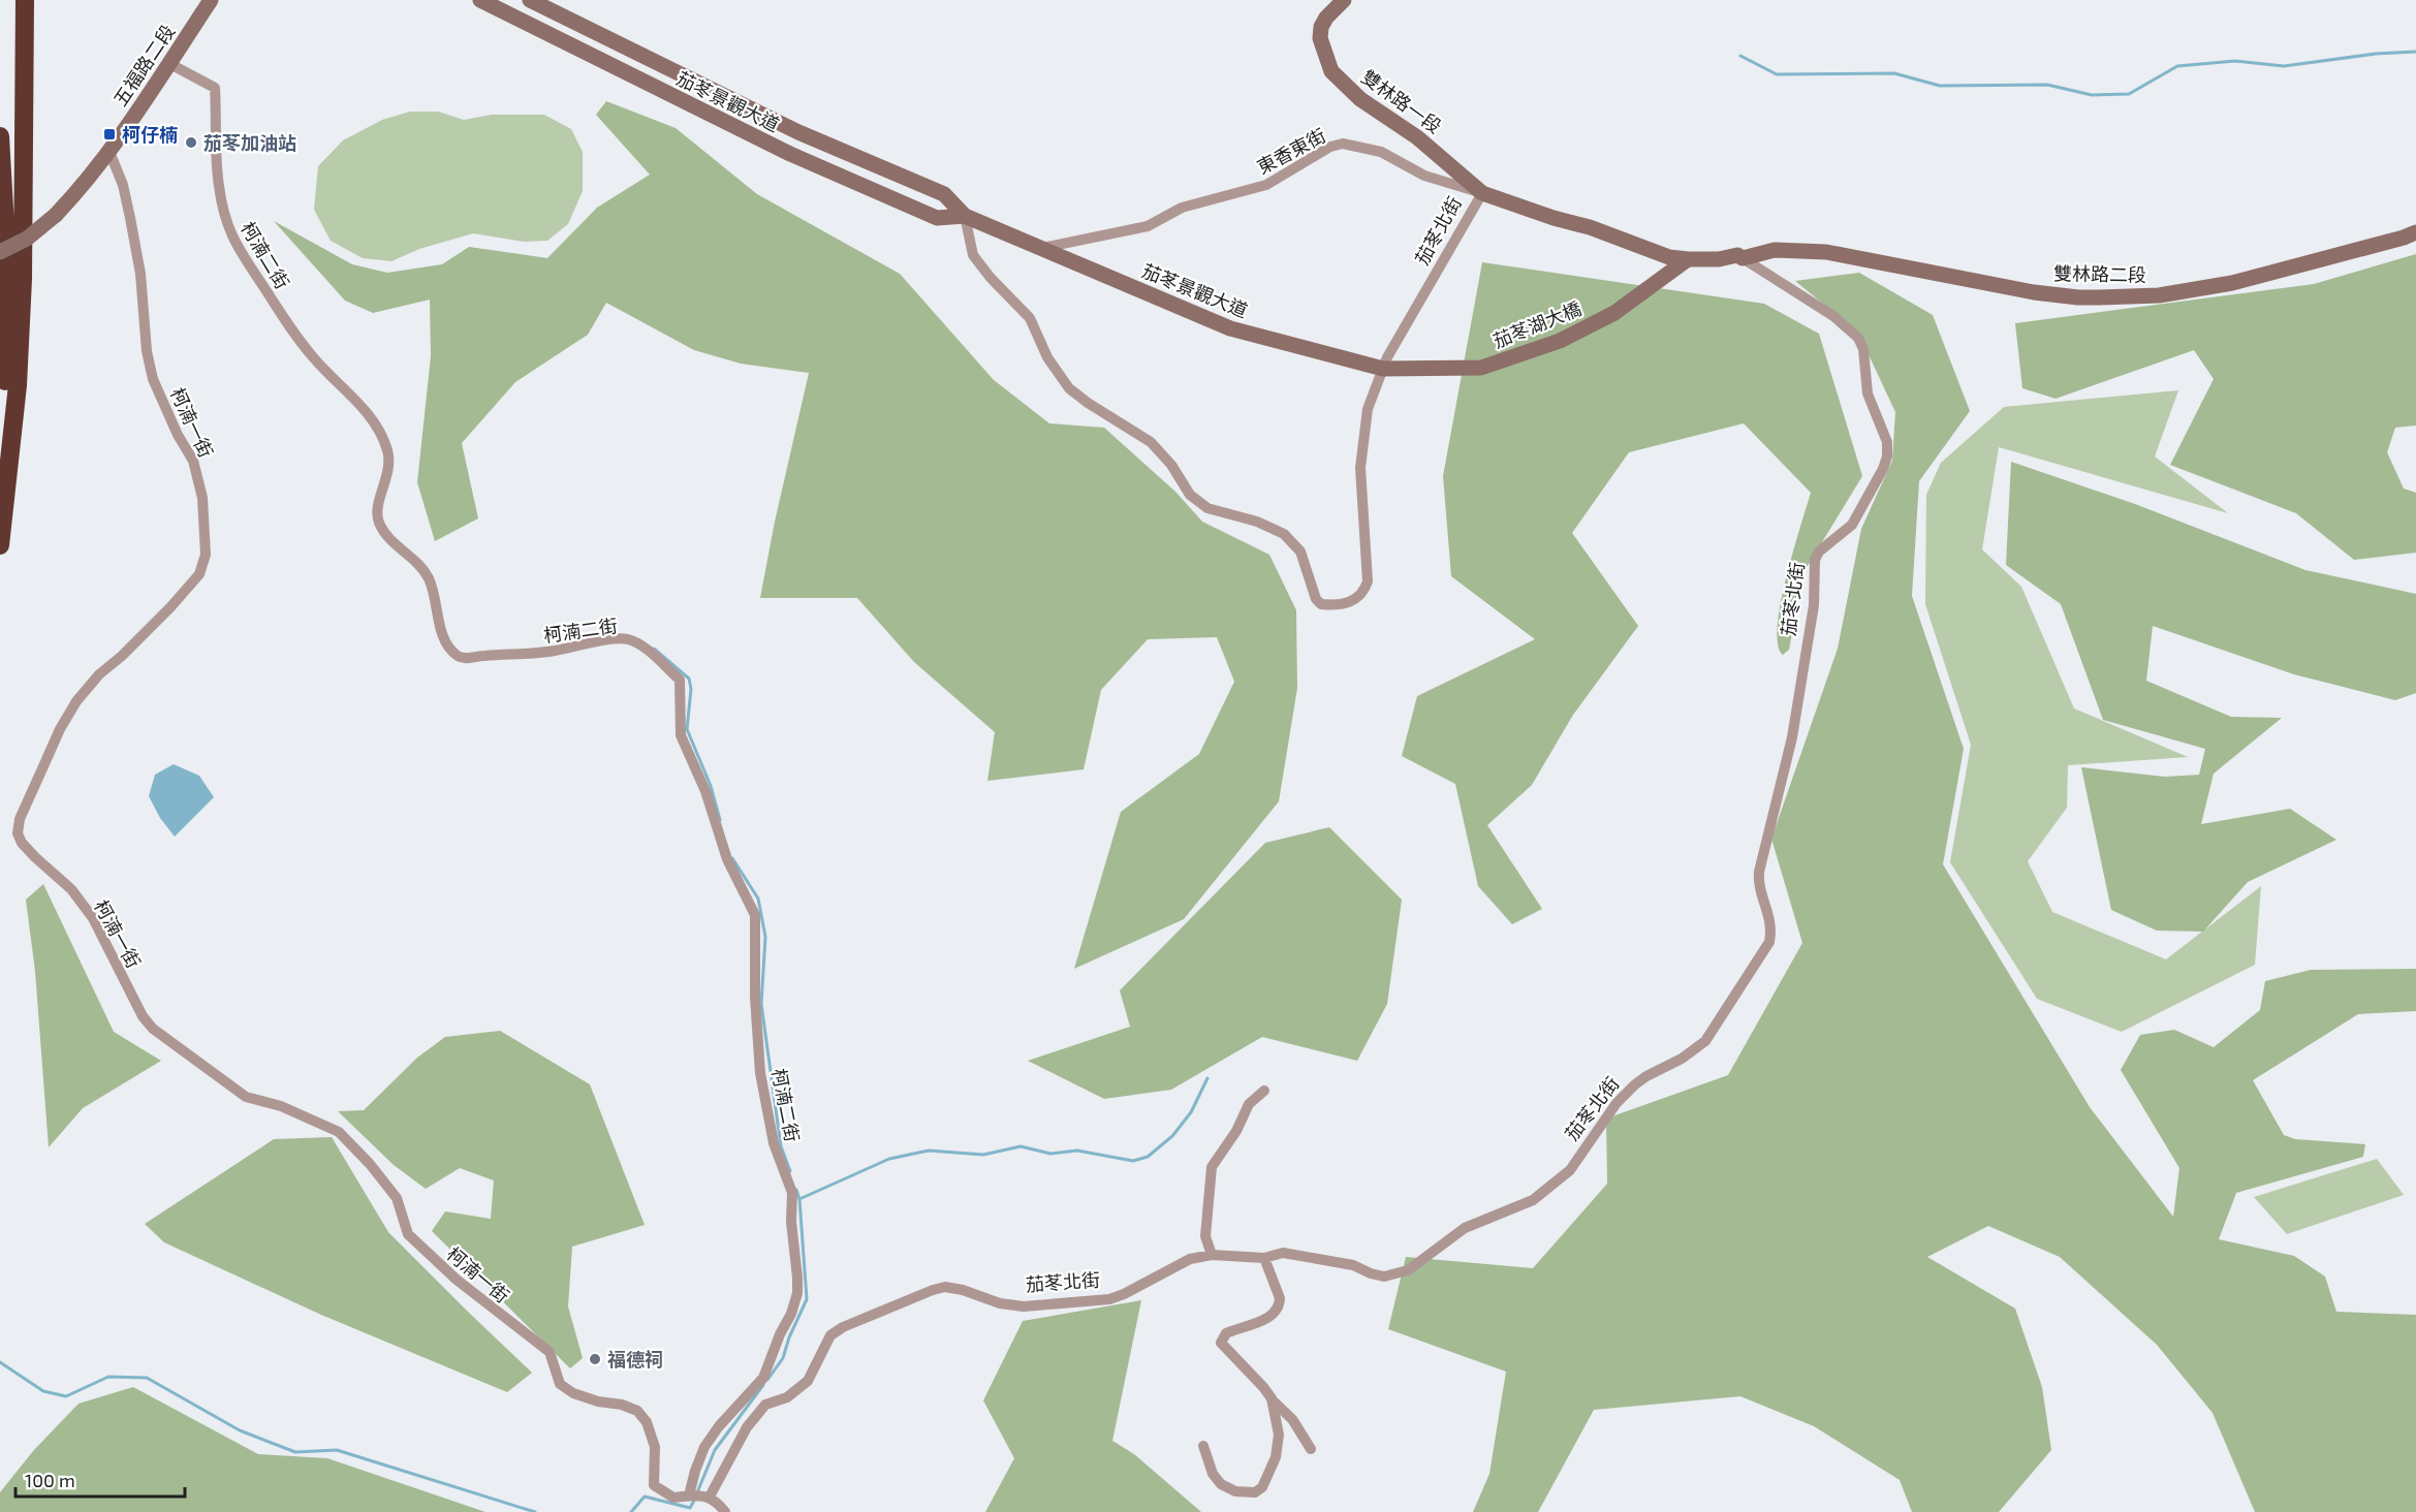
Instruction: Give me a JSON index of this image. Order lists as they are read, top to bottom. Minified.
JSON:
{"streets":{"street":["五福路二段","茄苳景觀大道","雙林路一段","東香東街","茄苳北街","柯湳二街","雙林路二段","茄苳湖大橋","柯湳一街"]},"crossings":[["五福路二段","柯湳二街"],["五福路二段","柯湳一街"],["茄苳景觀大道","東香東街"],["茄苳景觀大道","茄苳北街"],["茄苳景觀大道","茄苳湖大橋"],["雙林路一段","東香東街"],["雙林路一段","茄苳北街"],["東香東街","茄苳北街"],["茄苳北街","雙林路二段"],["茄苳北街","茄苳湖大橋"],["茄苳北街","柯湳一街"],["柯湳二街","柯湳一街"]],"places":{"transit":["柯仔楠"],"other":["茄苳加油站","福德祠"]},"scale_bar":"100 m"}
